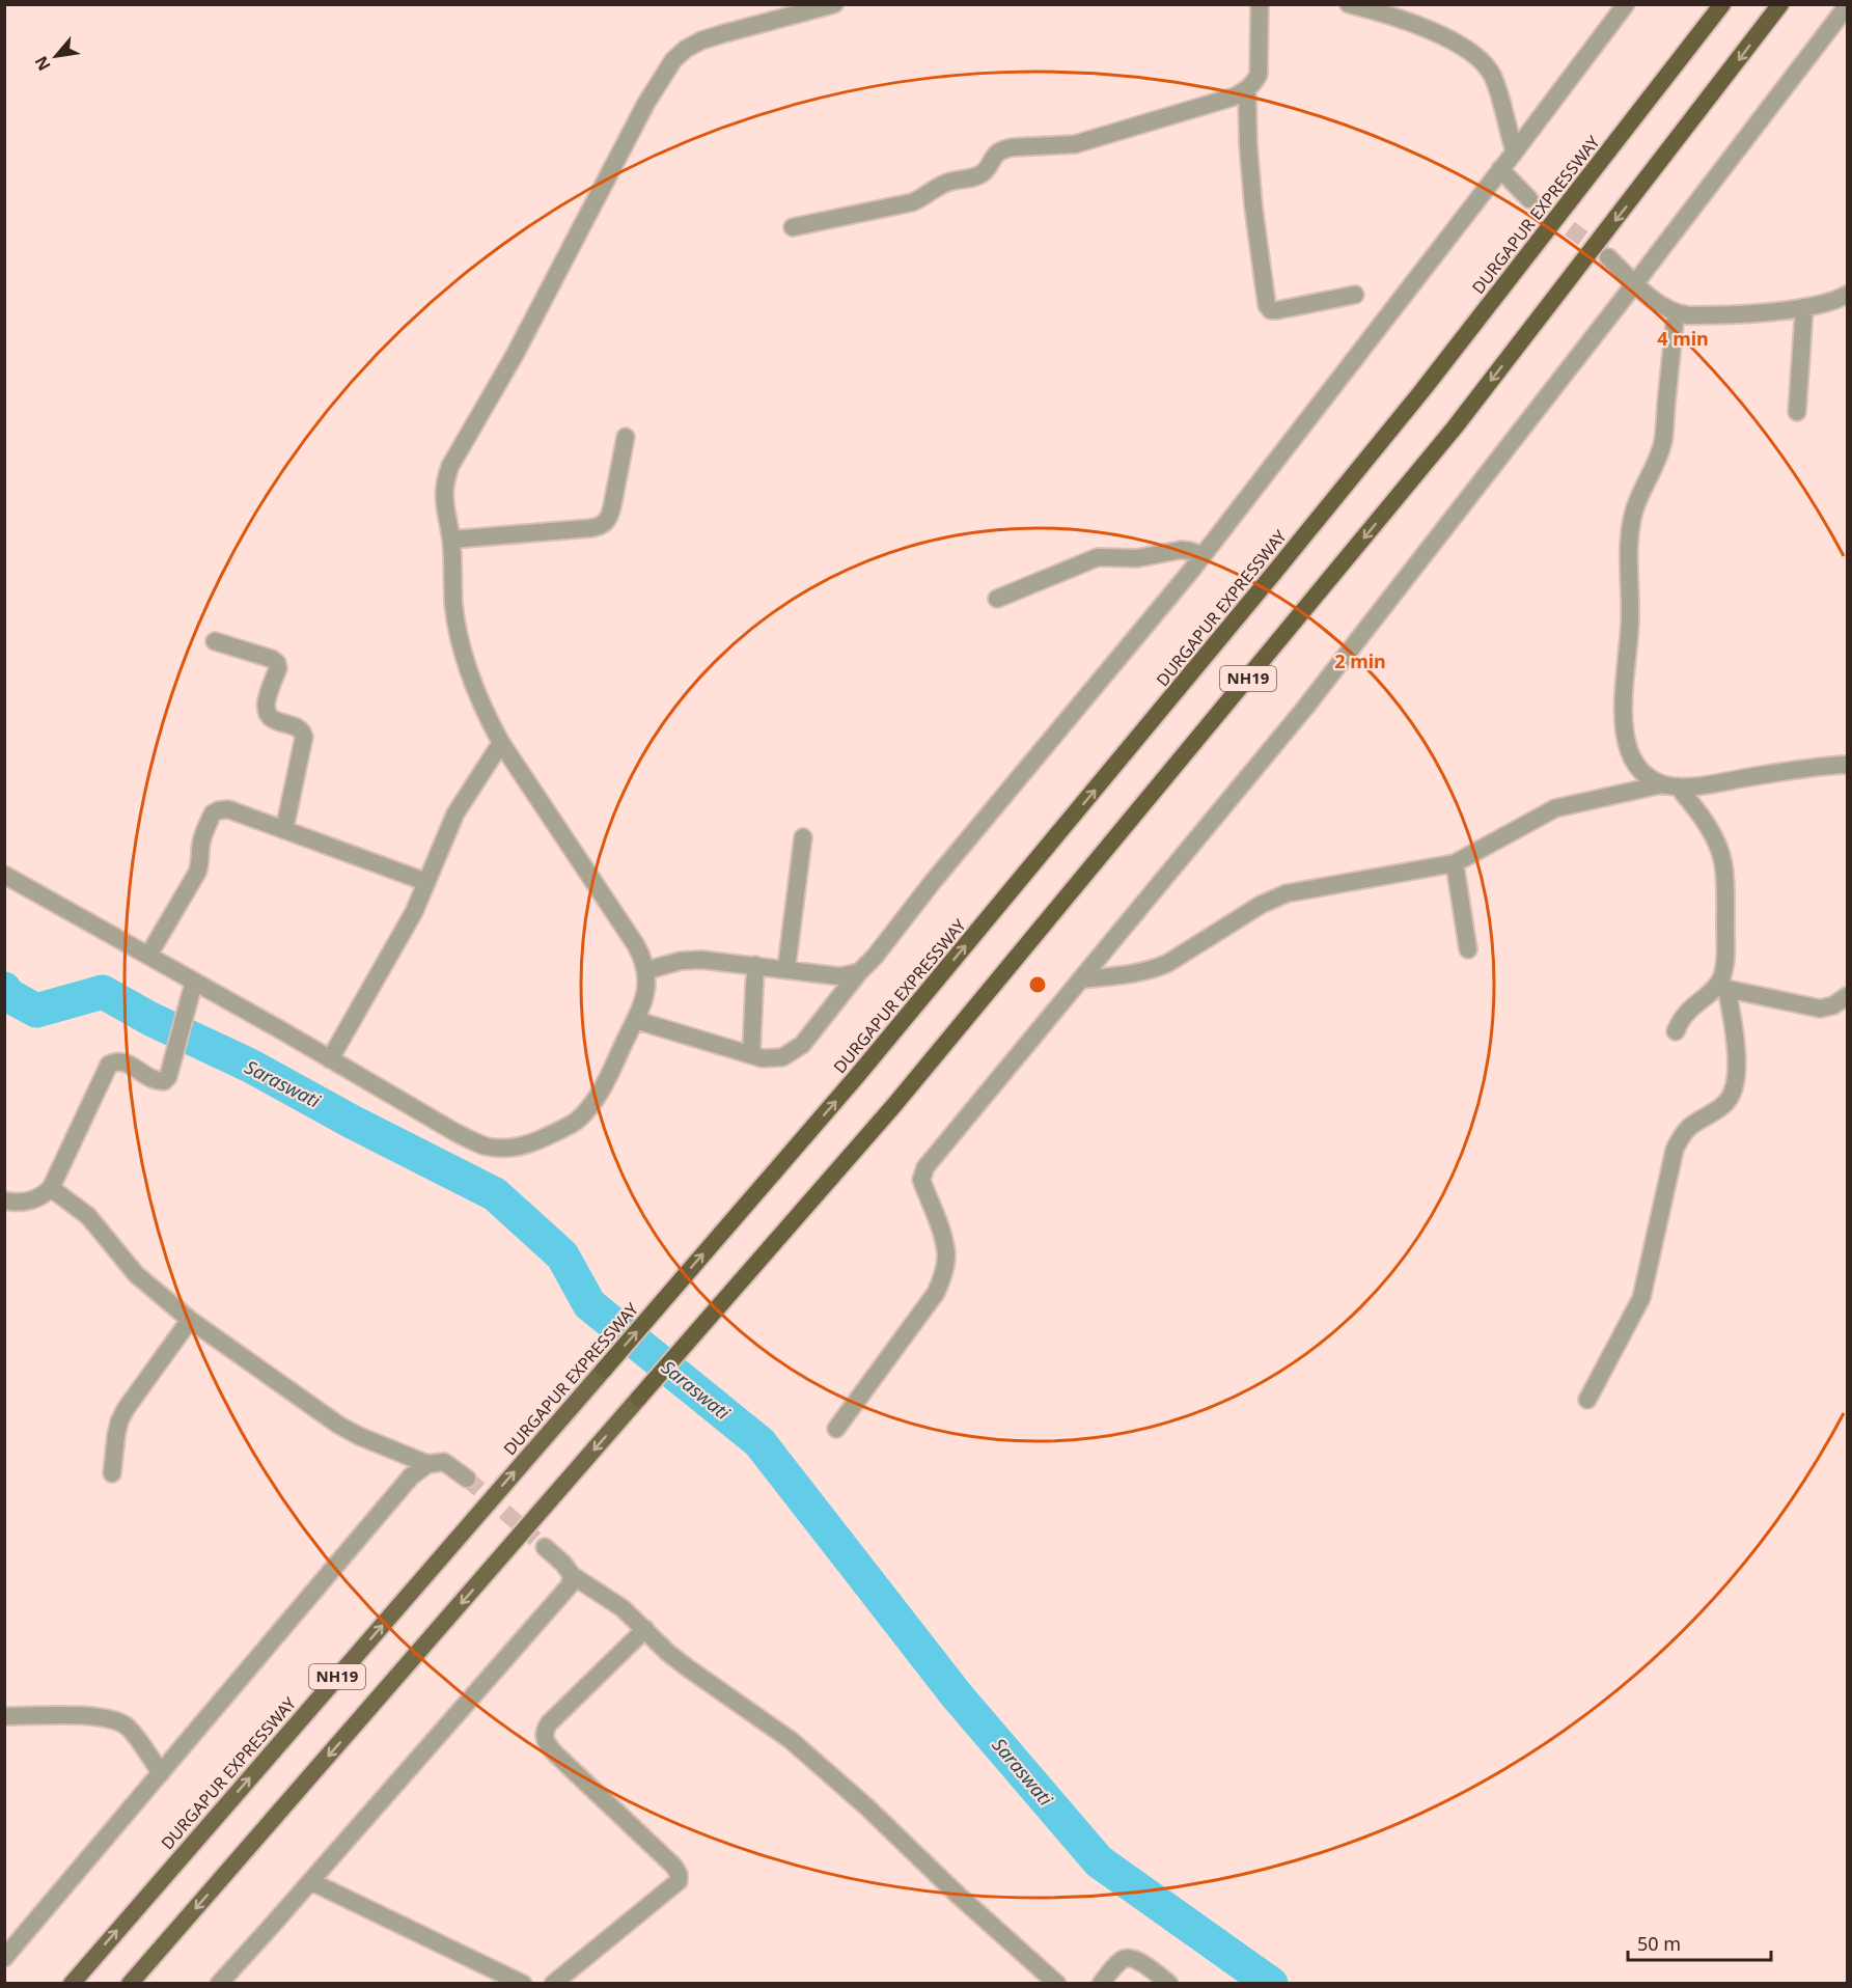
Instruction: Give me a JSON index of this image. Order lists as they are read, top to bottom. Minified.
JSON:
{"streets":{"highway":["DURGAPUR EXPRESSWAY","NH19"]},"water":["Saraswati"],"scale_bar":"50 m","north":"bottom left","rings":["4 min","2 min"]}
